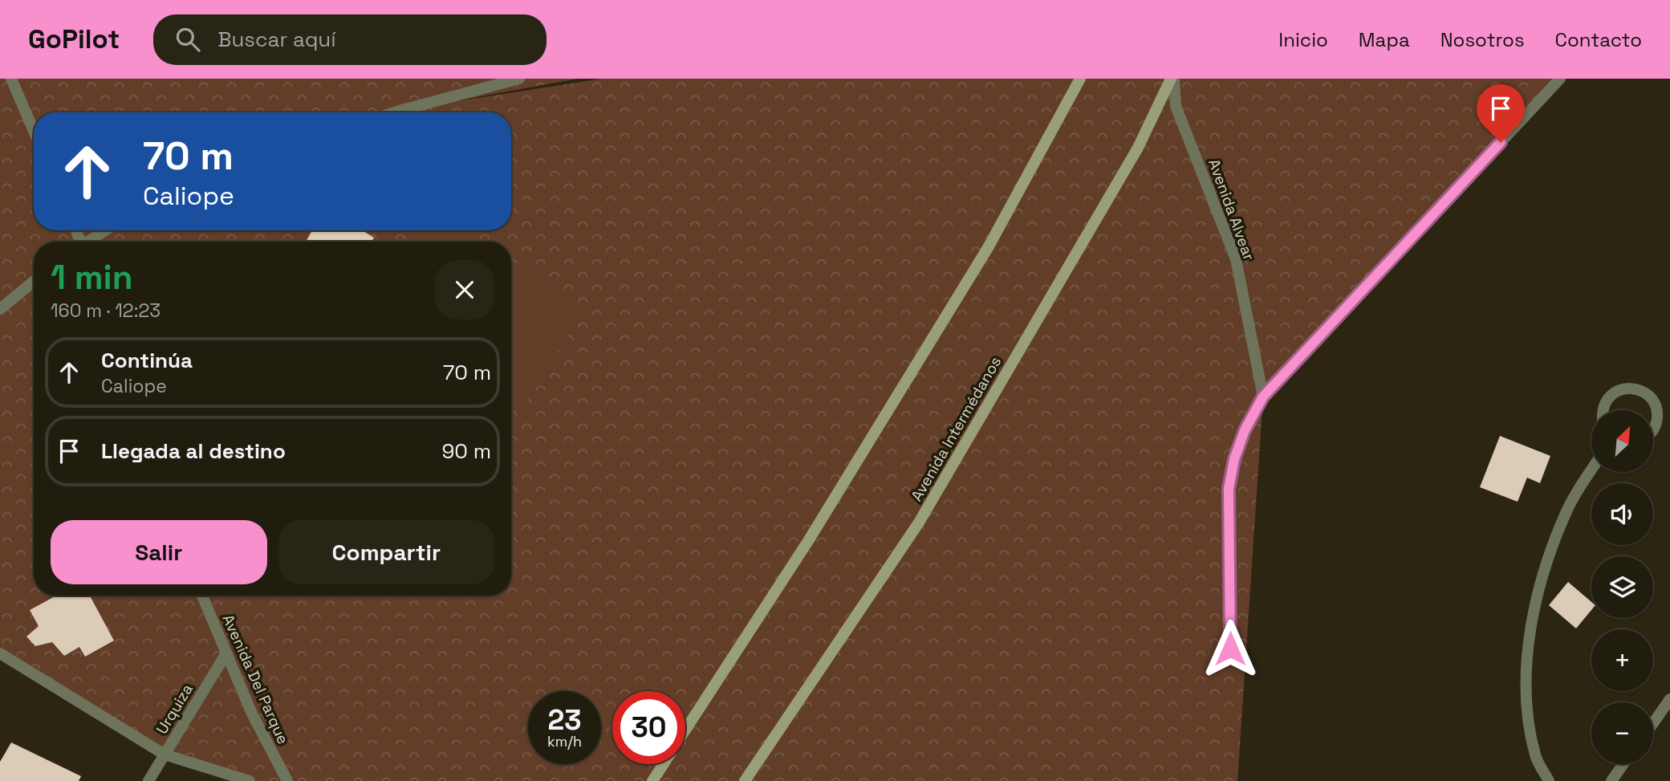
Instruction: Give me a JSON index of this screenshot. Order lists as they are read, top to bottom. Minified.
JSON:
{"streets":{"main road":["Avenida Intermédanos"],"street":["Avenida Alvear","Avenida Del Parque","Urquiza"]},"crossings":[["Avenida Alvear","Avenida Intermédanos"],["Avenida Del Parque","Urquiza"]],"north":"top right","page":{"header":"GoPilot","search":"Buscar aquí","nav":["Inicio","Mapa","Nosotros","Contacto"],"turn":["70 m","Caliope"],"heading":["1 min","160 m · 12:23"],"list":[{"name":"Continúa","note":"Caliope","value":"70 m"},{"name":"Llegada al destino","value":"90 m"}],"map_buttons":["+","−"],"buttons":["Salir","Compartir"],"speed":"23 km/h","limit":"30"}}
